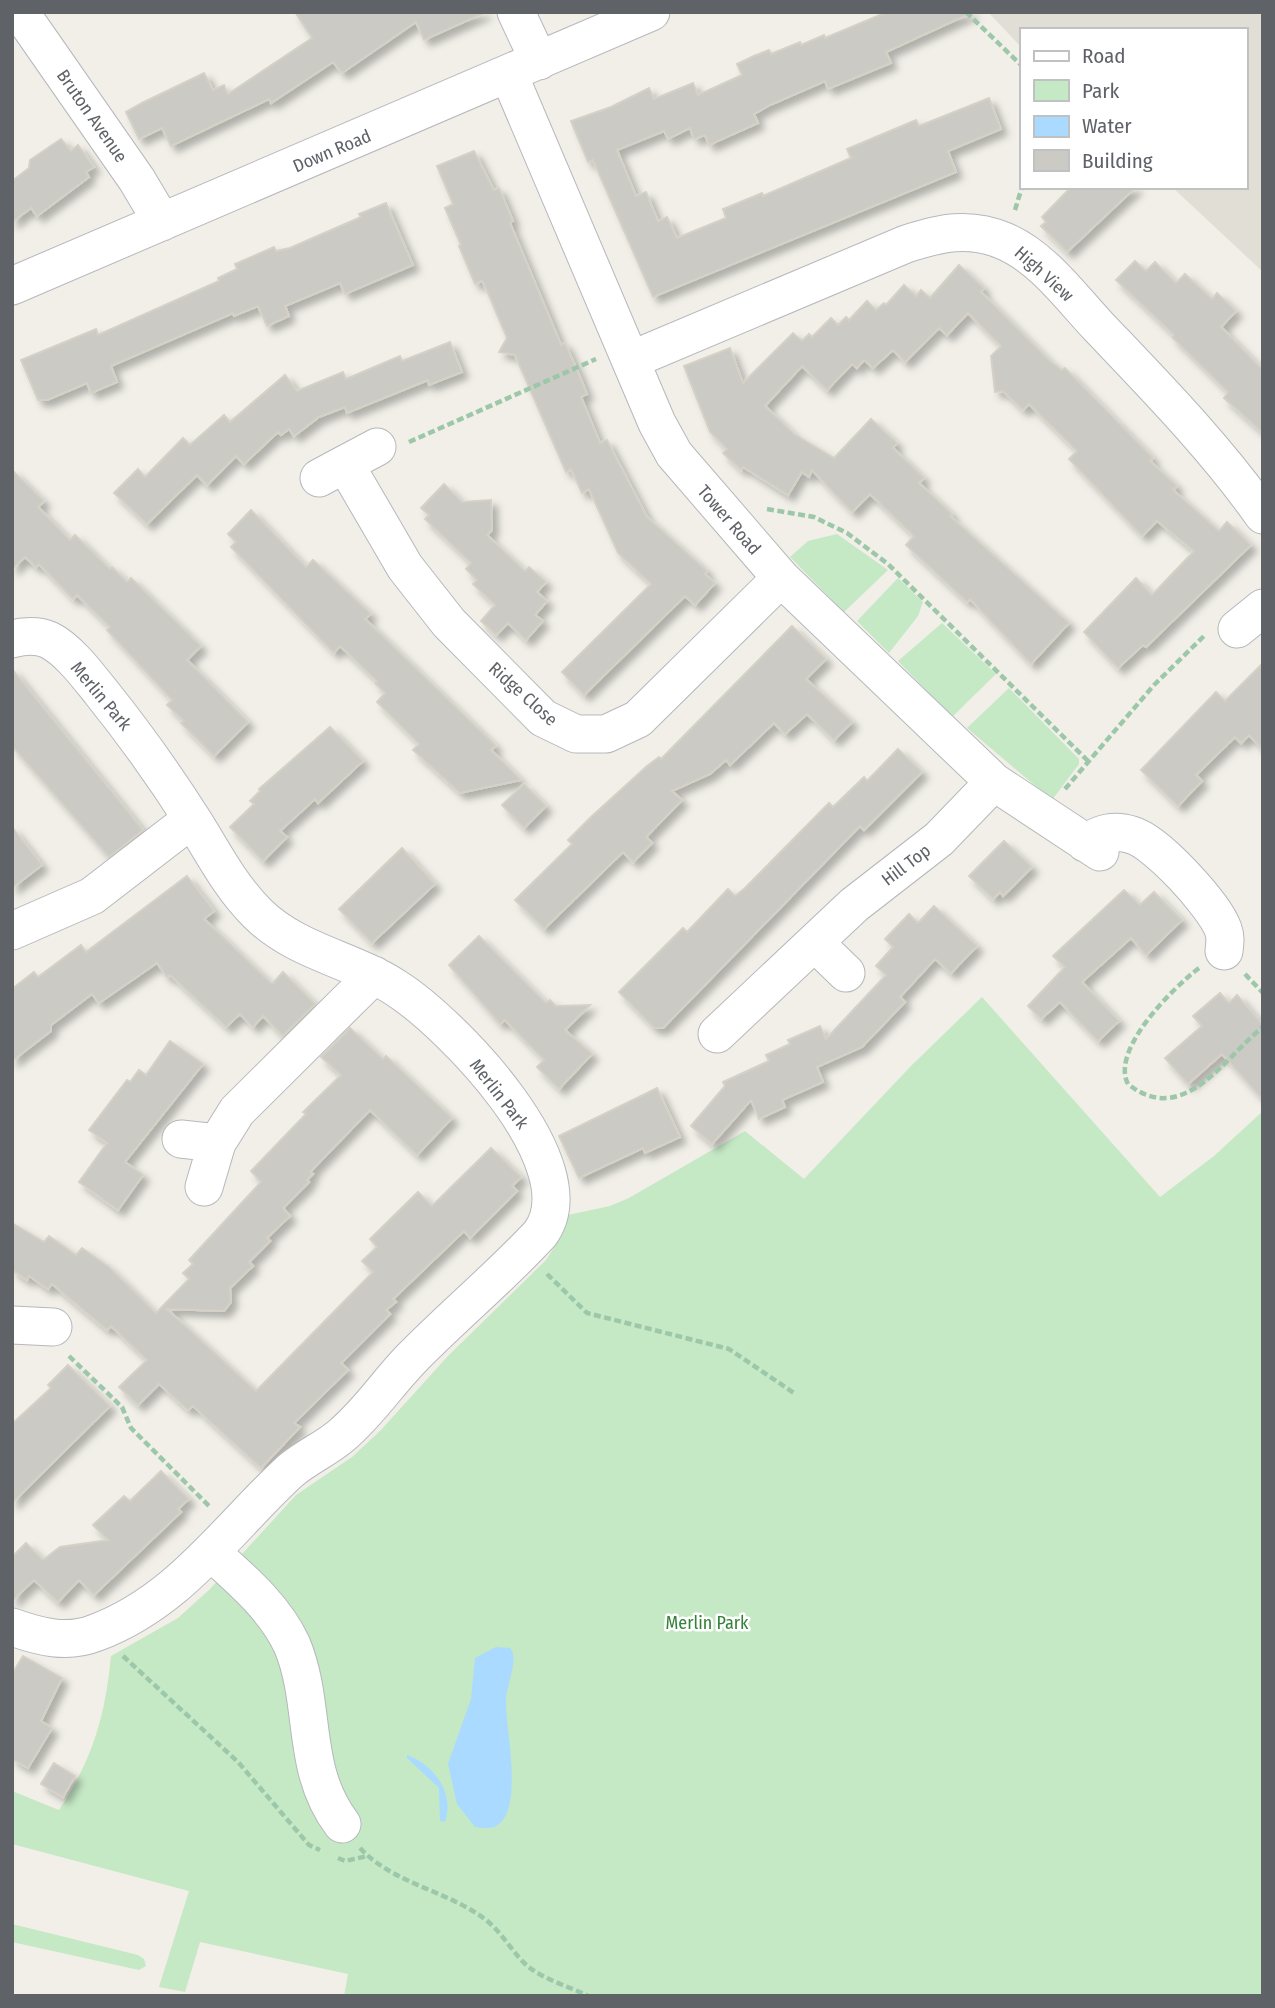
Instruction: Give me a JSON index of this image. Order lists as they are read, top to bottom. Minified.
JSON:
{"streets":{"street":["Bruton Avenue","Down Road","High View","Tower Road","Ridge Close","Merlin Park","Hill Top"]},"crossings":[["Bruton Avenue","Down Road"],["Down Road","Tower Road"],["High View","Tower Road"],["Tower Road","Ridge Close"],["Tower Road","Hill Top"]],"parks":["Merlin Park"],"legend":["Road","Park","Water","Building"]}
